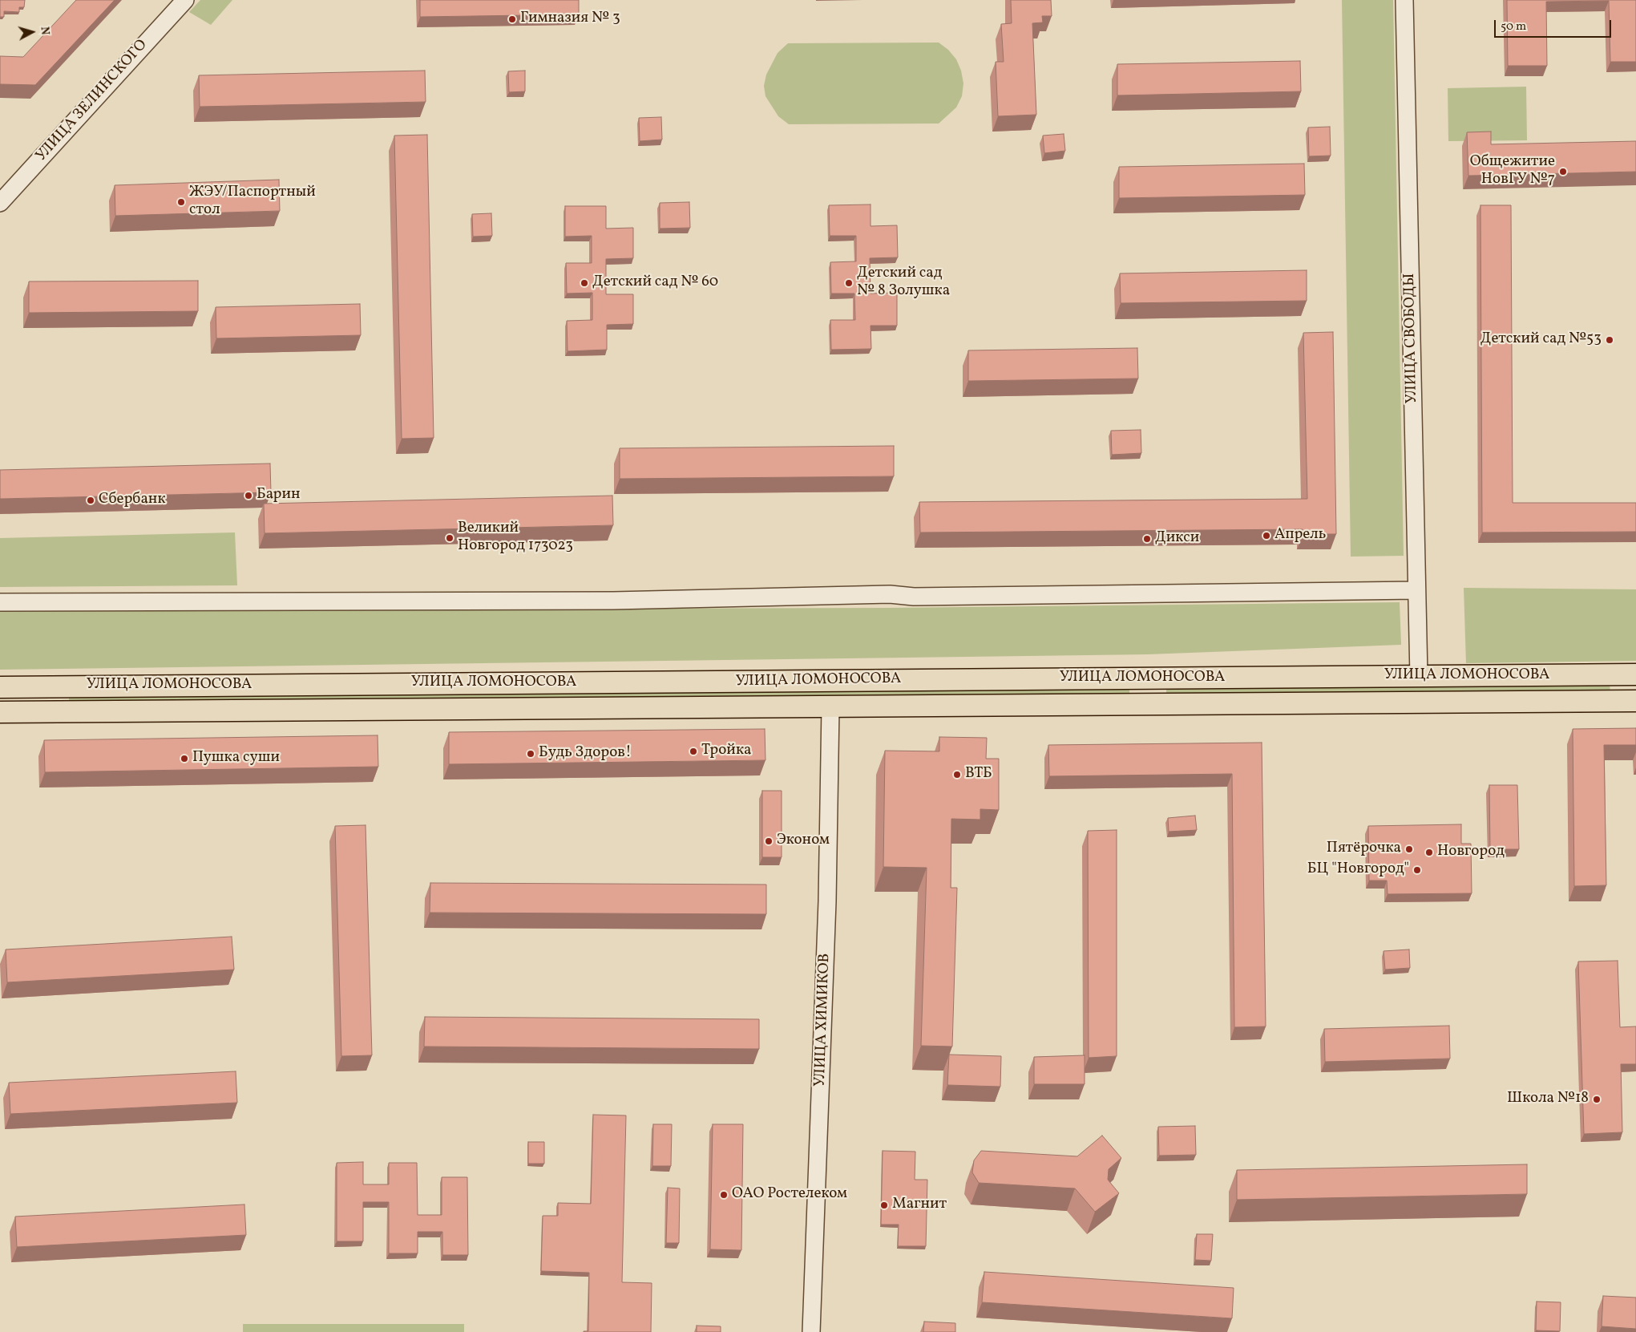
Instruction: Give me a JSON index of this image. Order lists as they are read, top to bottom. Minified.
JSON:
{"streets":{"main road":["УЛИЦА ЛОМОНОСОВА"],"street":["УЛИЦА ЗЕЛИНСКОГО","УЛИЦА СВОБОДЫ","УЛИЦА ХИМИКОВ"]},"crossings":[["УЛИЦА СВОБОДЫ","УЛИЦА ЛОМОНОСОВА"],["УЛИЦА ЛОМОНОСОВА","УЛИЦА ХИМИКОВ"]],"places":["Гимназия № 3","Общежитие НовГУ №7","ЖЭУ/Паспортный стол","Детский сад № 60","Детский сад № 8 Золушка","Детский сад №53","Барин","Сбербанк","Апрель","Великий Новгород 173023","Дикси","Тройка","Будь Здоров!","Пушка суши","ВТБ","Эконом","Пятёрочка","Новгород","БЦ \"Новгород\"","Школа №18","ОАО Ростелеком","Магнит"],"scale_bar":"50 m","north":"right"}
